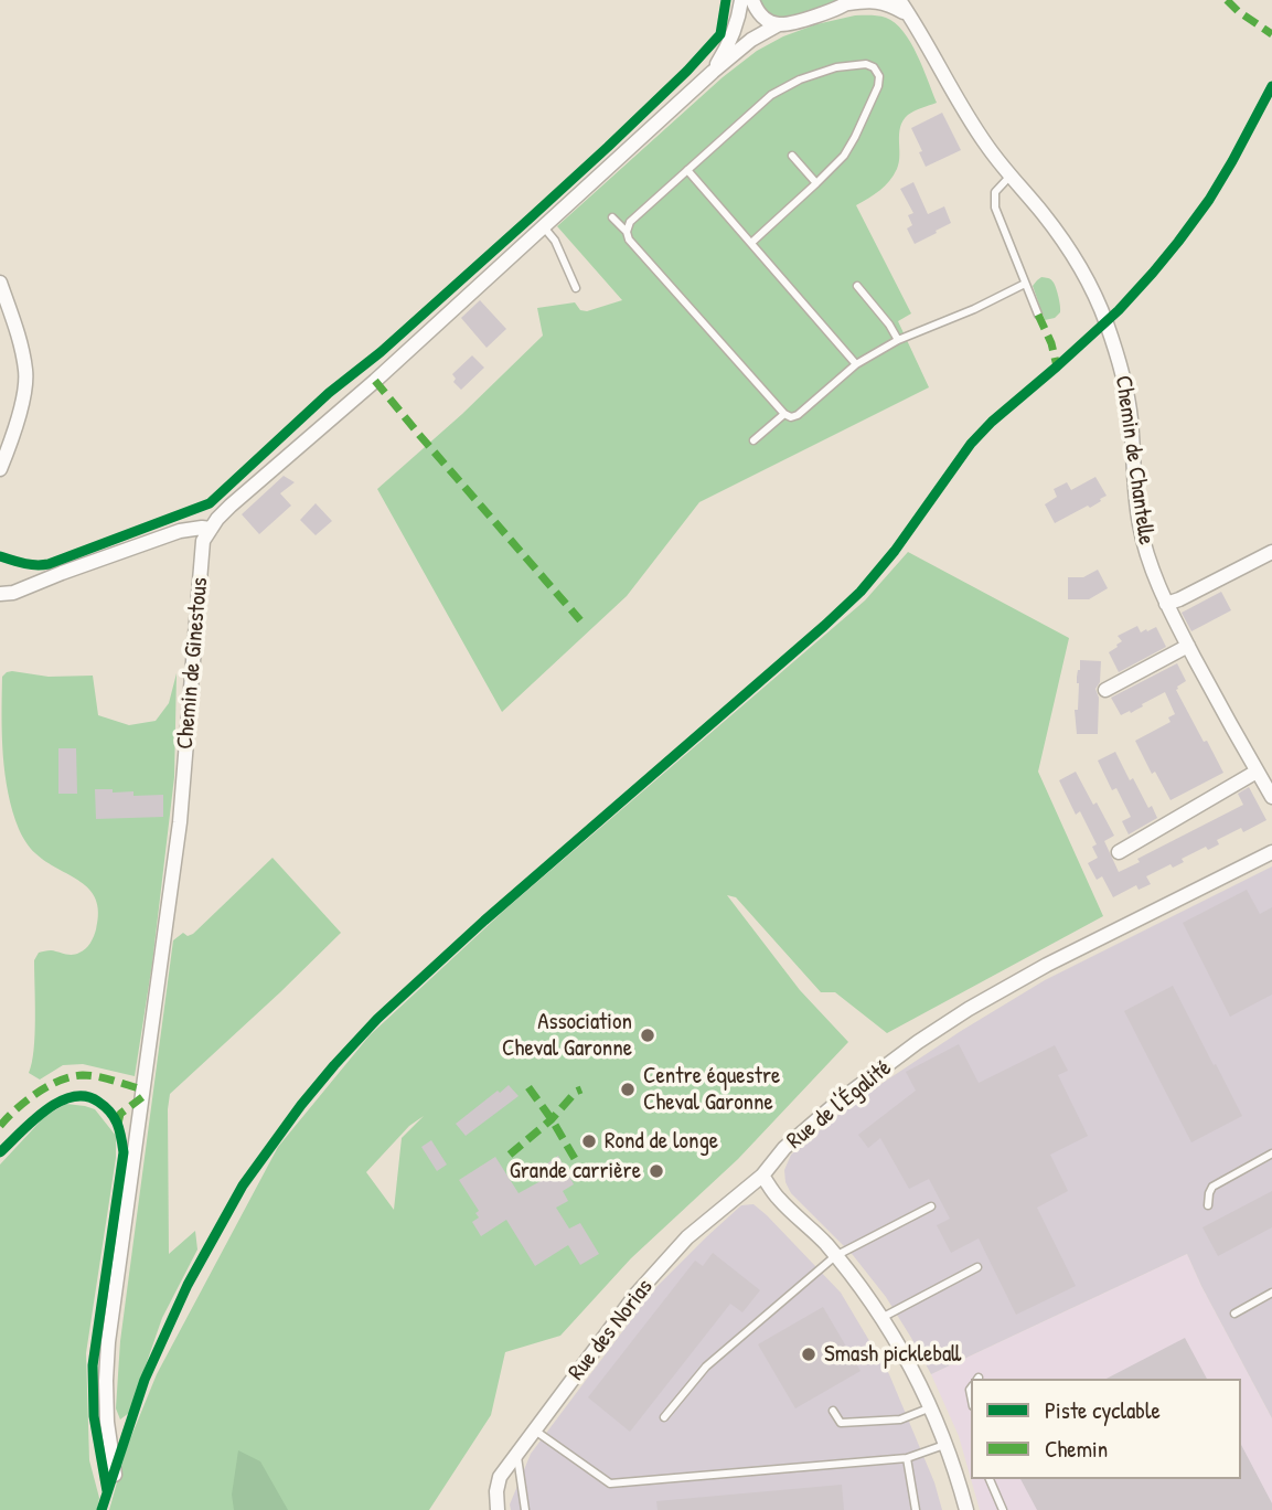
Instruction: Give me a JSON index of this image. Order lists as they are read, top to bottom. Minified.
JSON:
{"streets":{"street":["Chemin de Chantelle","Chemin de Ginestous","Rue de l'Égalité","Rue des Norias"]},"crossings":[["Rue de l'Égalité","Rue des Norias"]],"places":["Association Cheval Garonne","Centre équestre Cheval Garonne","Rond de longe","Grande carrière","Smash pickleball"],"legend":["Piste cyclable","Chemin"]}
